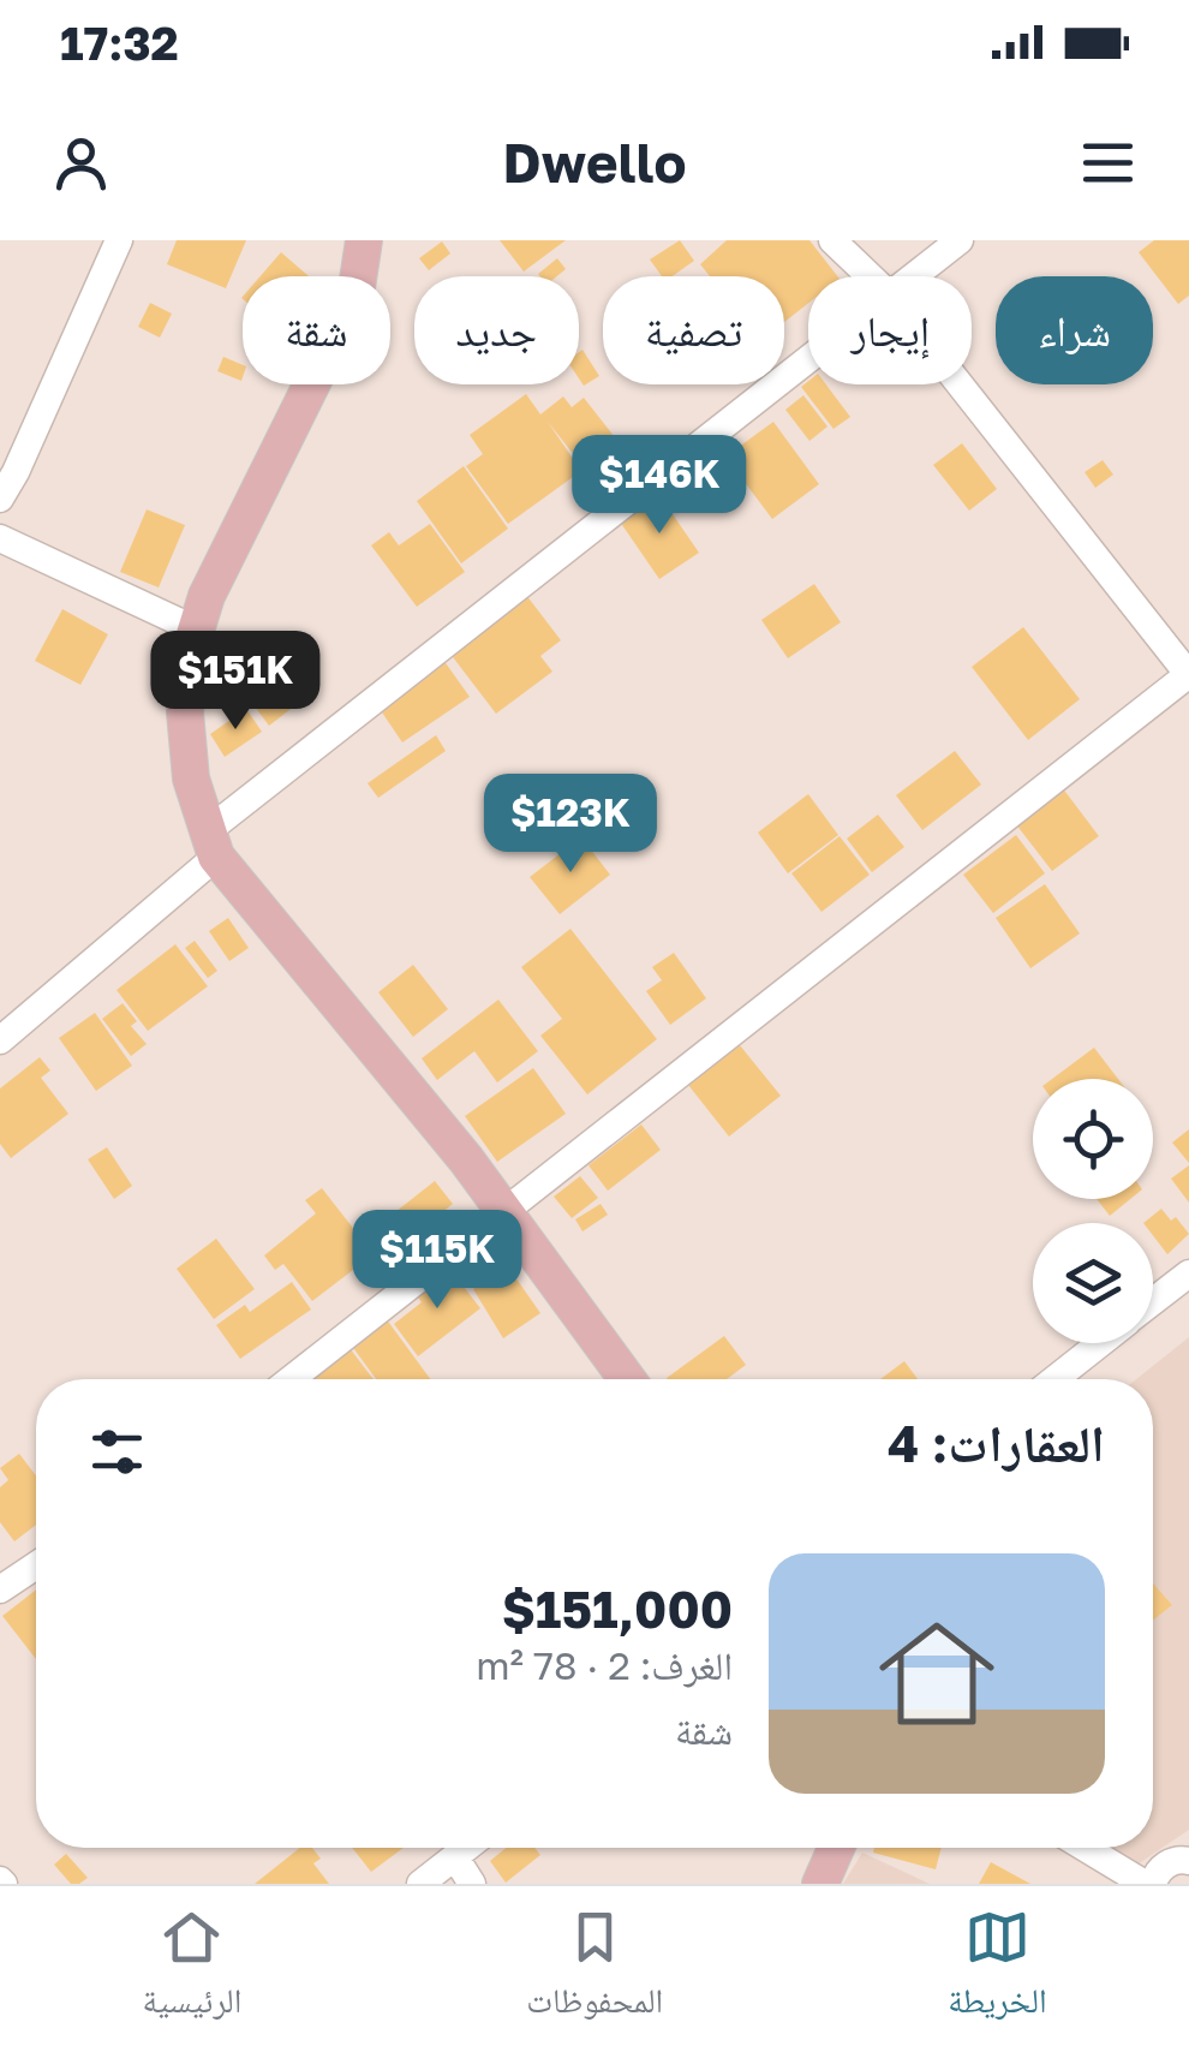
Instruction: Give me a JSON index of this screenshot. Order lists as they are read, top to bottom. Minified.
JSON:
{"page":{"status":"17:32","header":"Dwello","chip":["شراء","إيجار","تصفية","جديد","شقة"],"price":["$146K","$151K","$123K","$115K"],"heading":"العقارات: 4","list":[{"name":"$151,000","note":"الغرف: 2 · 78 m² · شقة"}],"tabs":["الخريطة","المحفوظات","الرئيسية"]}}
